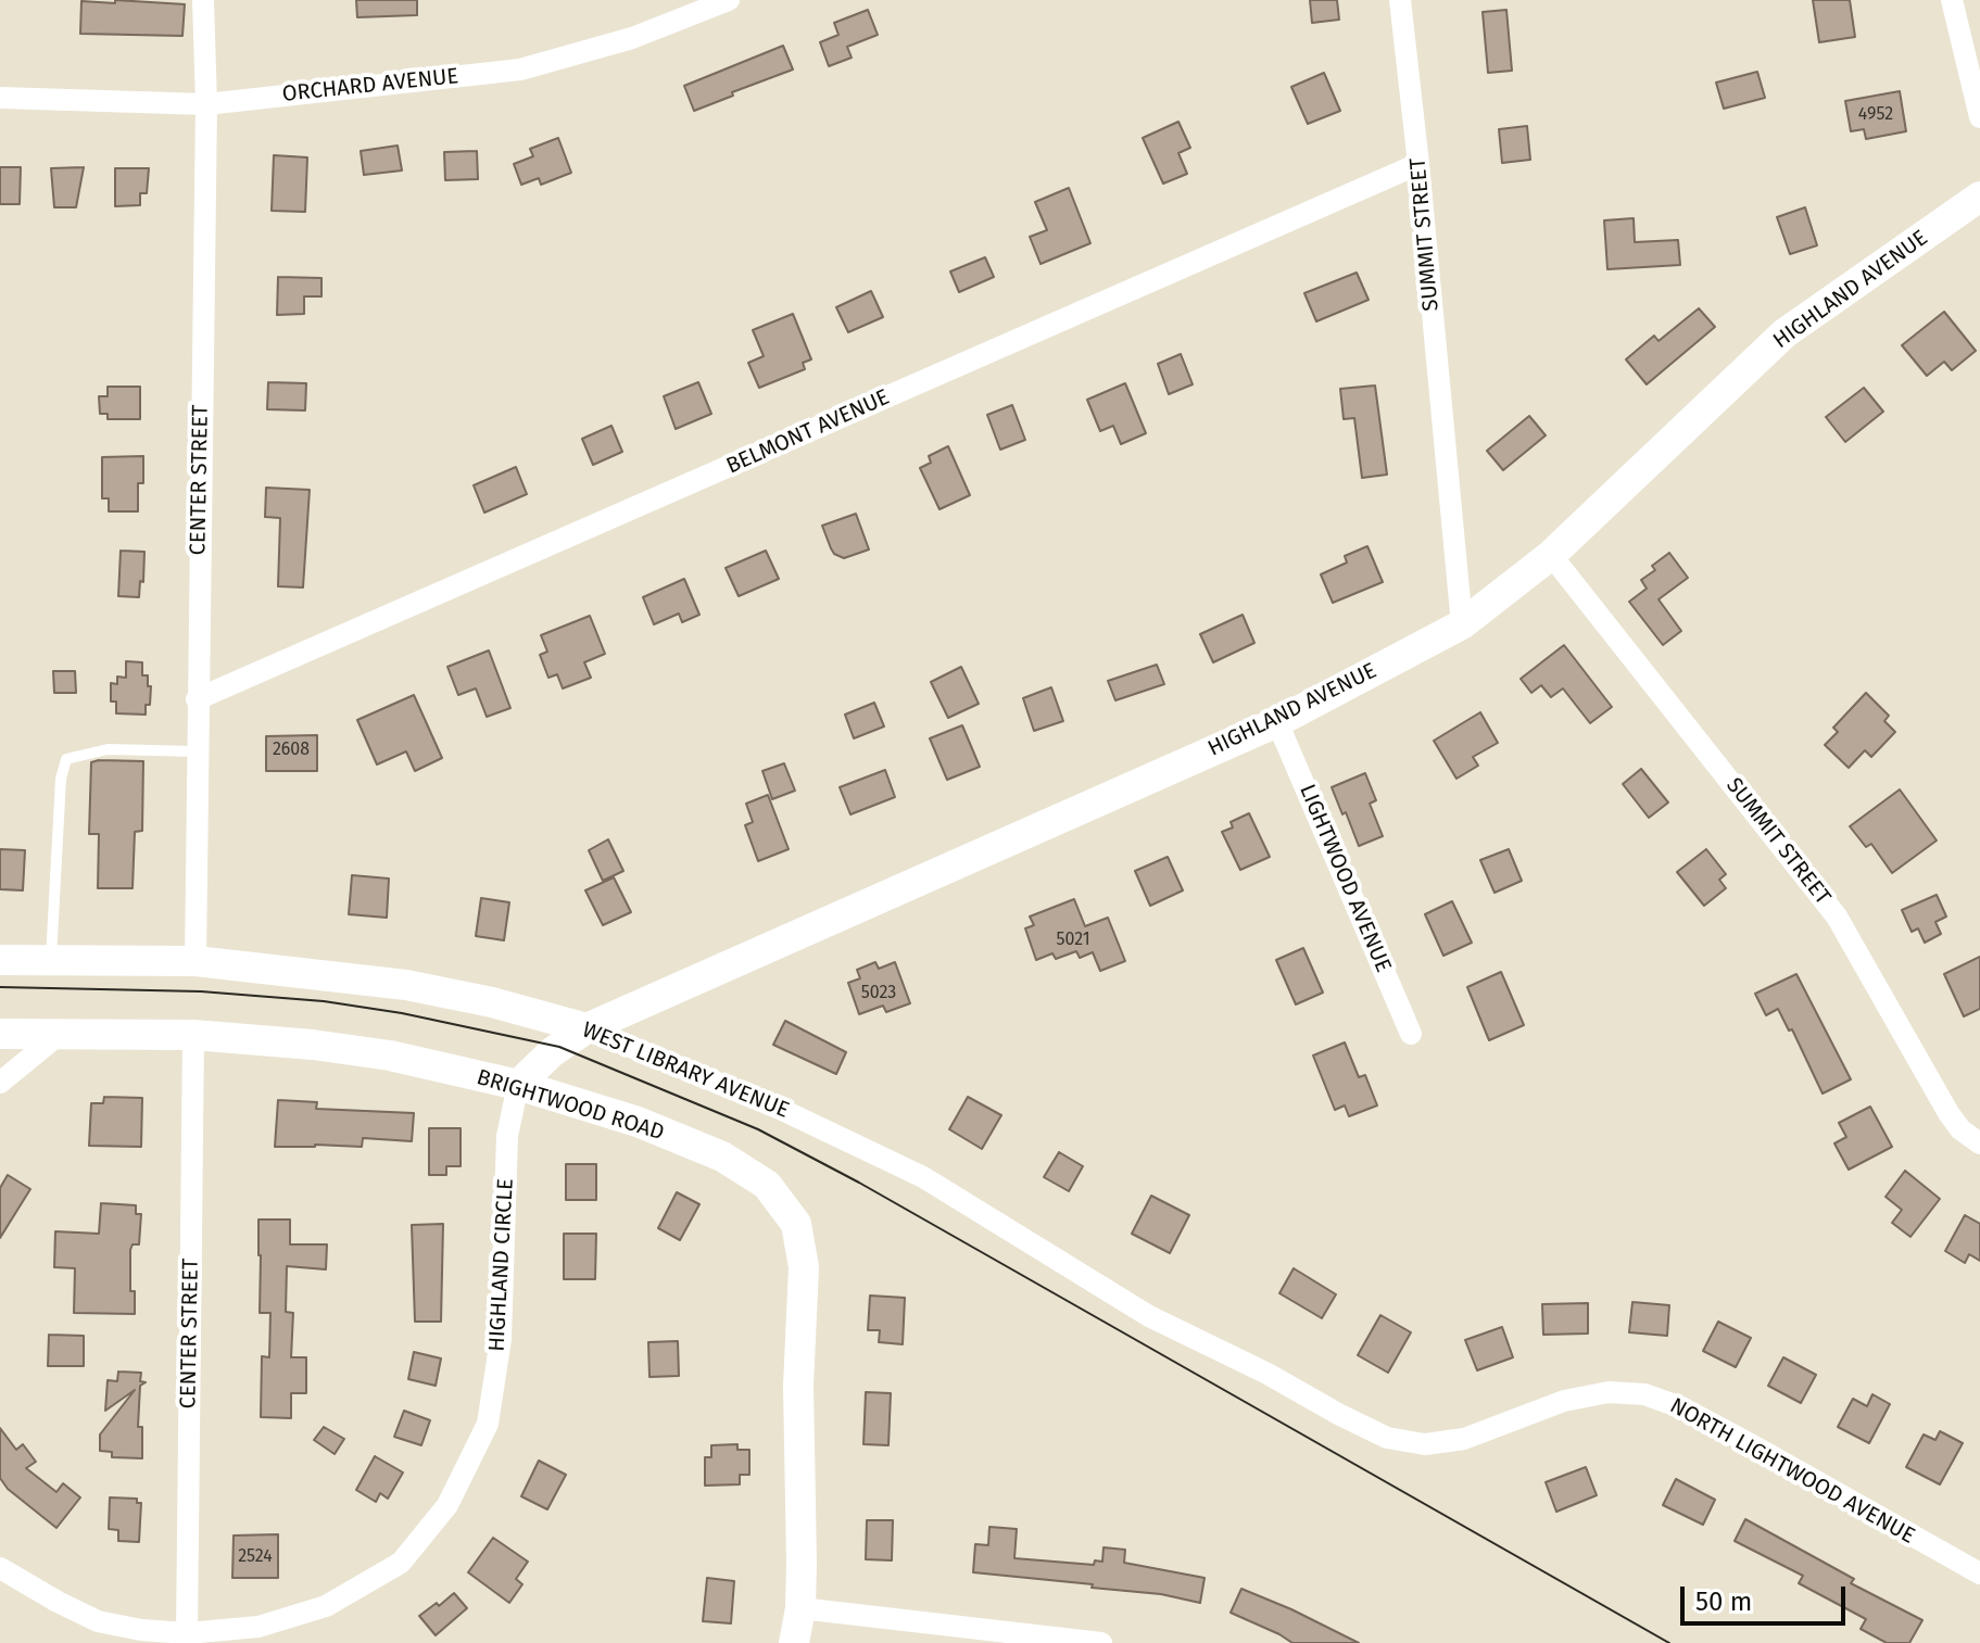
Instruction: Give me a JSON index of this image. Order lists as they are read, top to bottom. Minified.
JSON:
{"streets":{"street":["ORCHARD AVENUE","SUMMIT STREET","HIGHLAND AVENUE","BELMONT AVENUE","CENTER STREET","LIGHTWOOD AVENUE","WEST LIBRARY AVENUE","BRIGHTWOOD ROAD","HIGHLAND CIRCLE","NORTH LIGHTWOOD AVENUE"]},"crossings":[["ORCHARD AVENUE","CENTER STREET"],["SUMMIT STREET","HIGHLAND AVENUE"],["SUMMIT STREET","BELMONT AVENUE"],["HIGHLAND AVENUE","LIGHTWOOD AVENUE"],["HIGHLAND AVENUE","WEST LIBRARY AVENUE"],["HIGHLAND AVENUE","BRIGHTWOOD ROAD"],["HIGHLAND AVENUE","HIGHLAND CIRCLE"],["BELMONT AVENUE","CENTER STREET"],["CENTER STREET","WEST LIBRARY AVENUE"],["CENTER STREET","BRIGHTWOOD ROAD"],["CENTER STREET","HIGHLAND CIRCLE"],["WEST LIBRARY AVENUE","NORTH LIGHTWOOD AVENUE"],["BRIGHTWOOD ROAD","HIGHLAND CIRCLE"]],"house_numbers":["4952","2608","5021","5023","2524"],"scale_bar":"50 m"}
